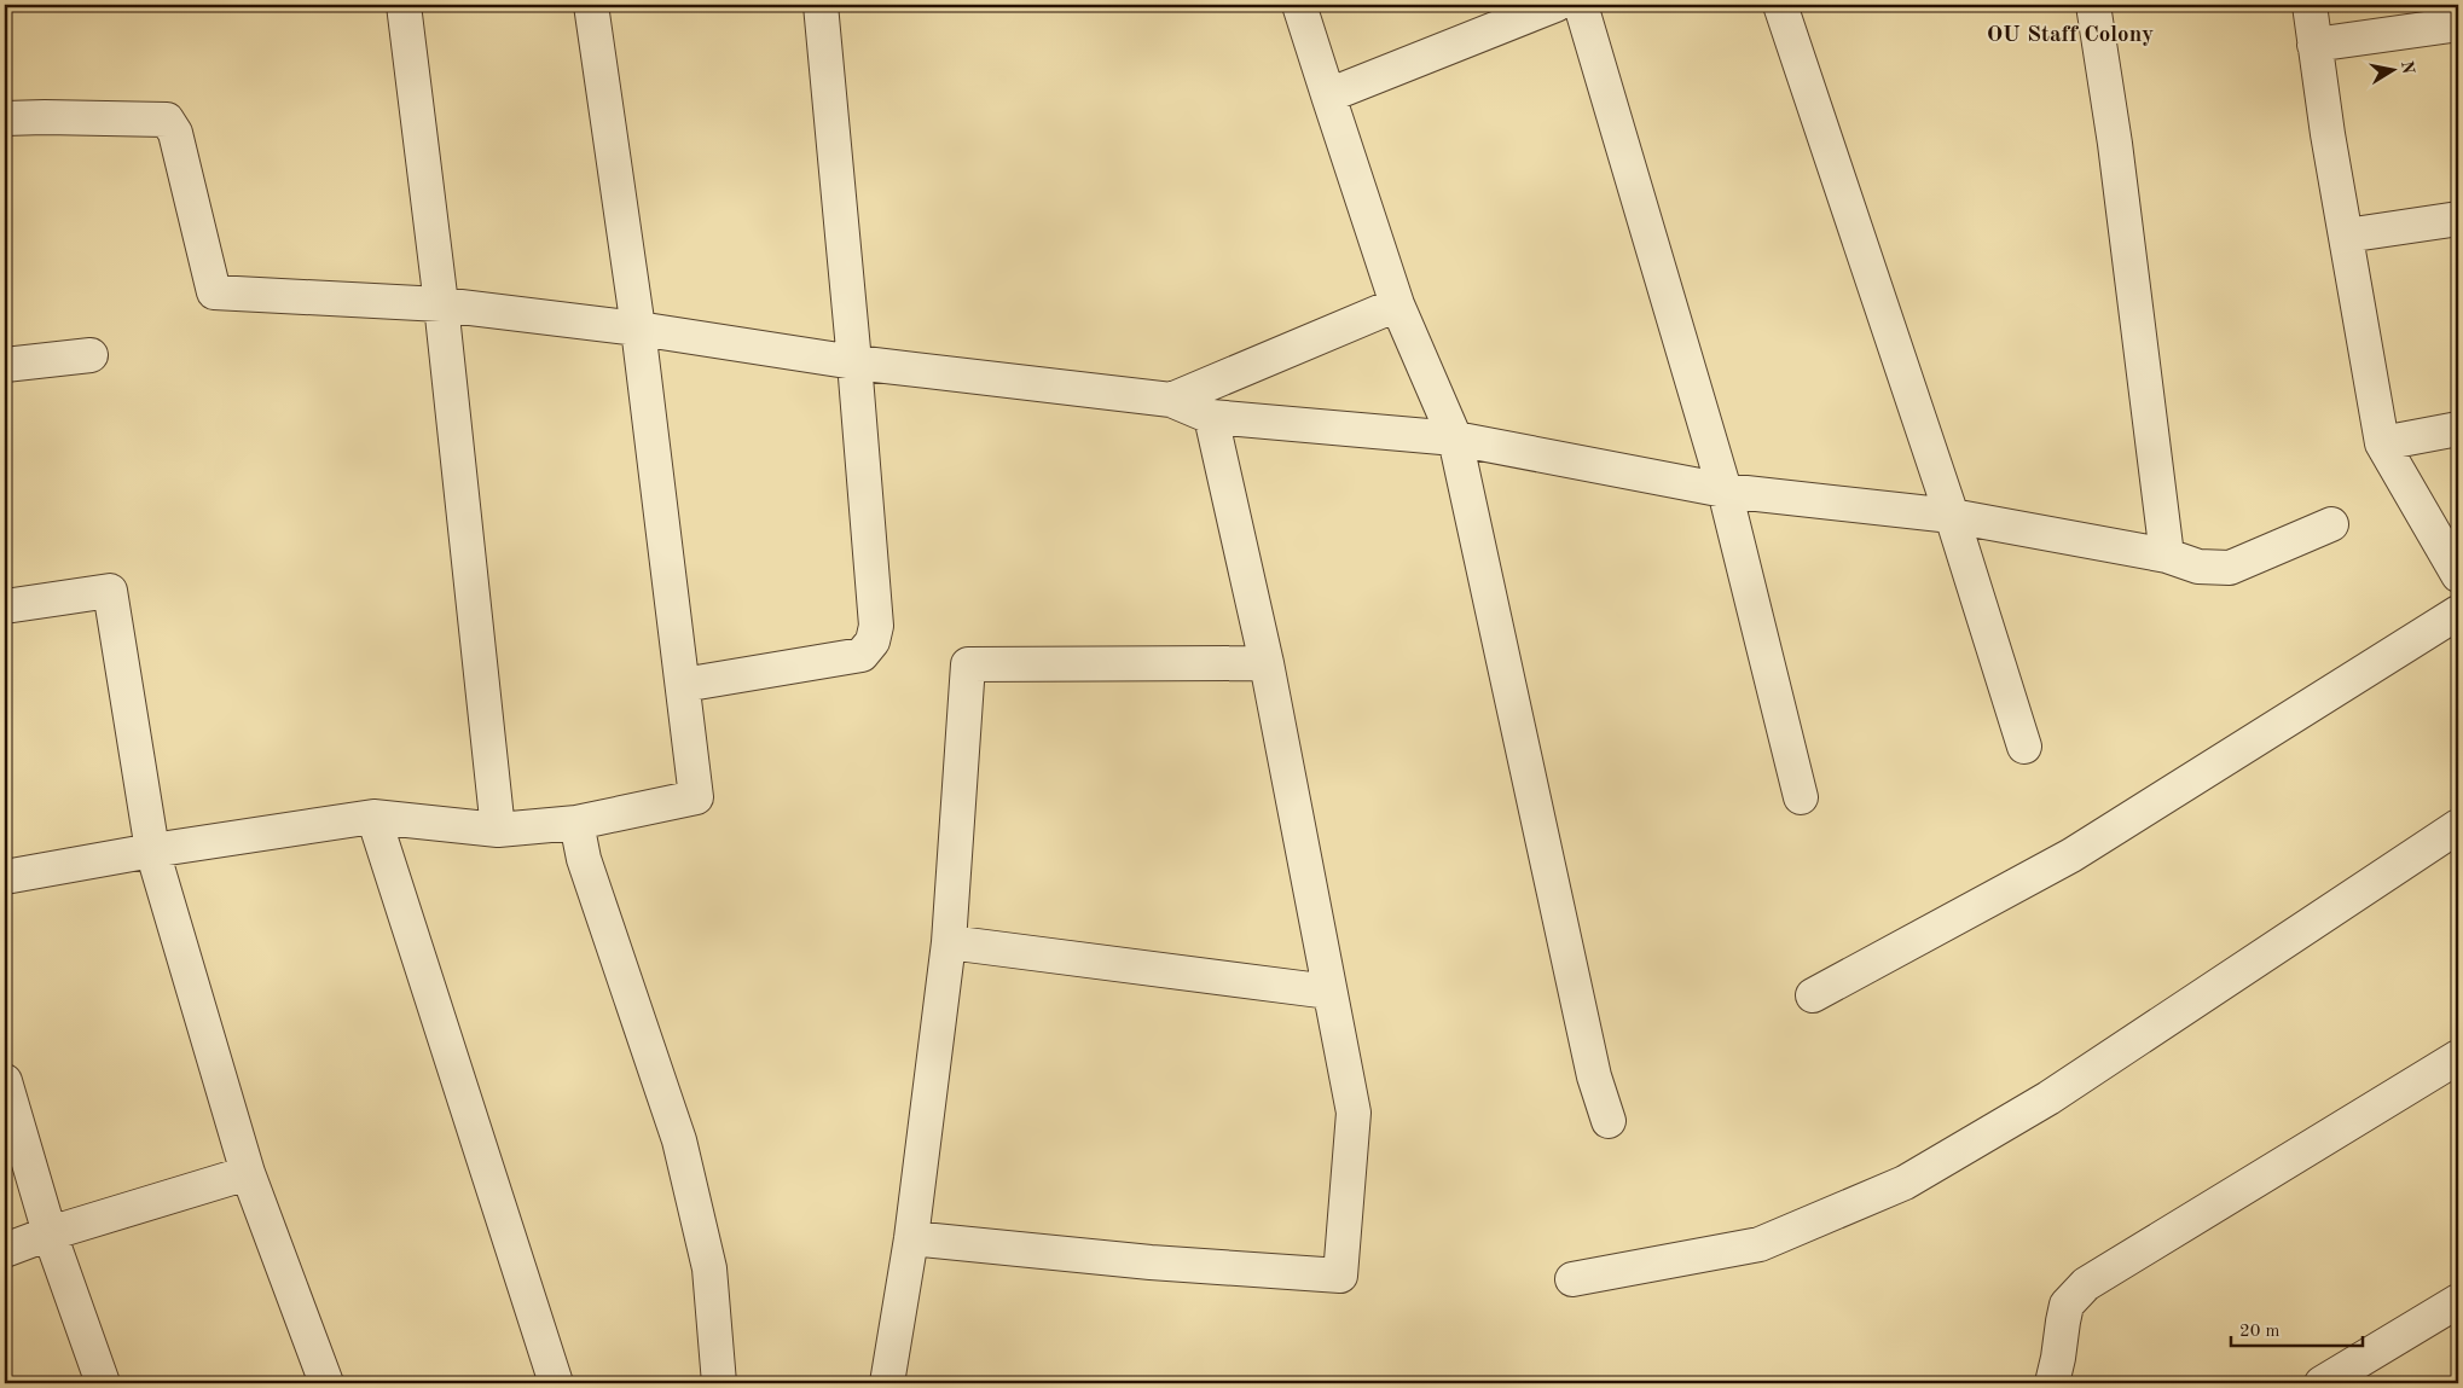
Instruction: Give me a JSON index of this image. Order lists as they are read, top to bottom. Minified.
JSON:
{"districts":["OU Staff Colony"],"scale_bar":"20 m","north":"right"}
